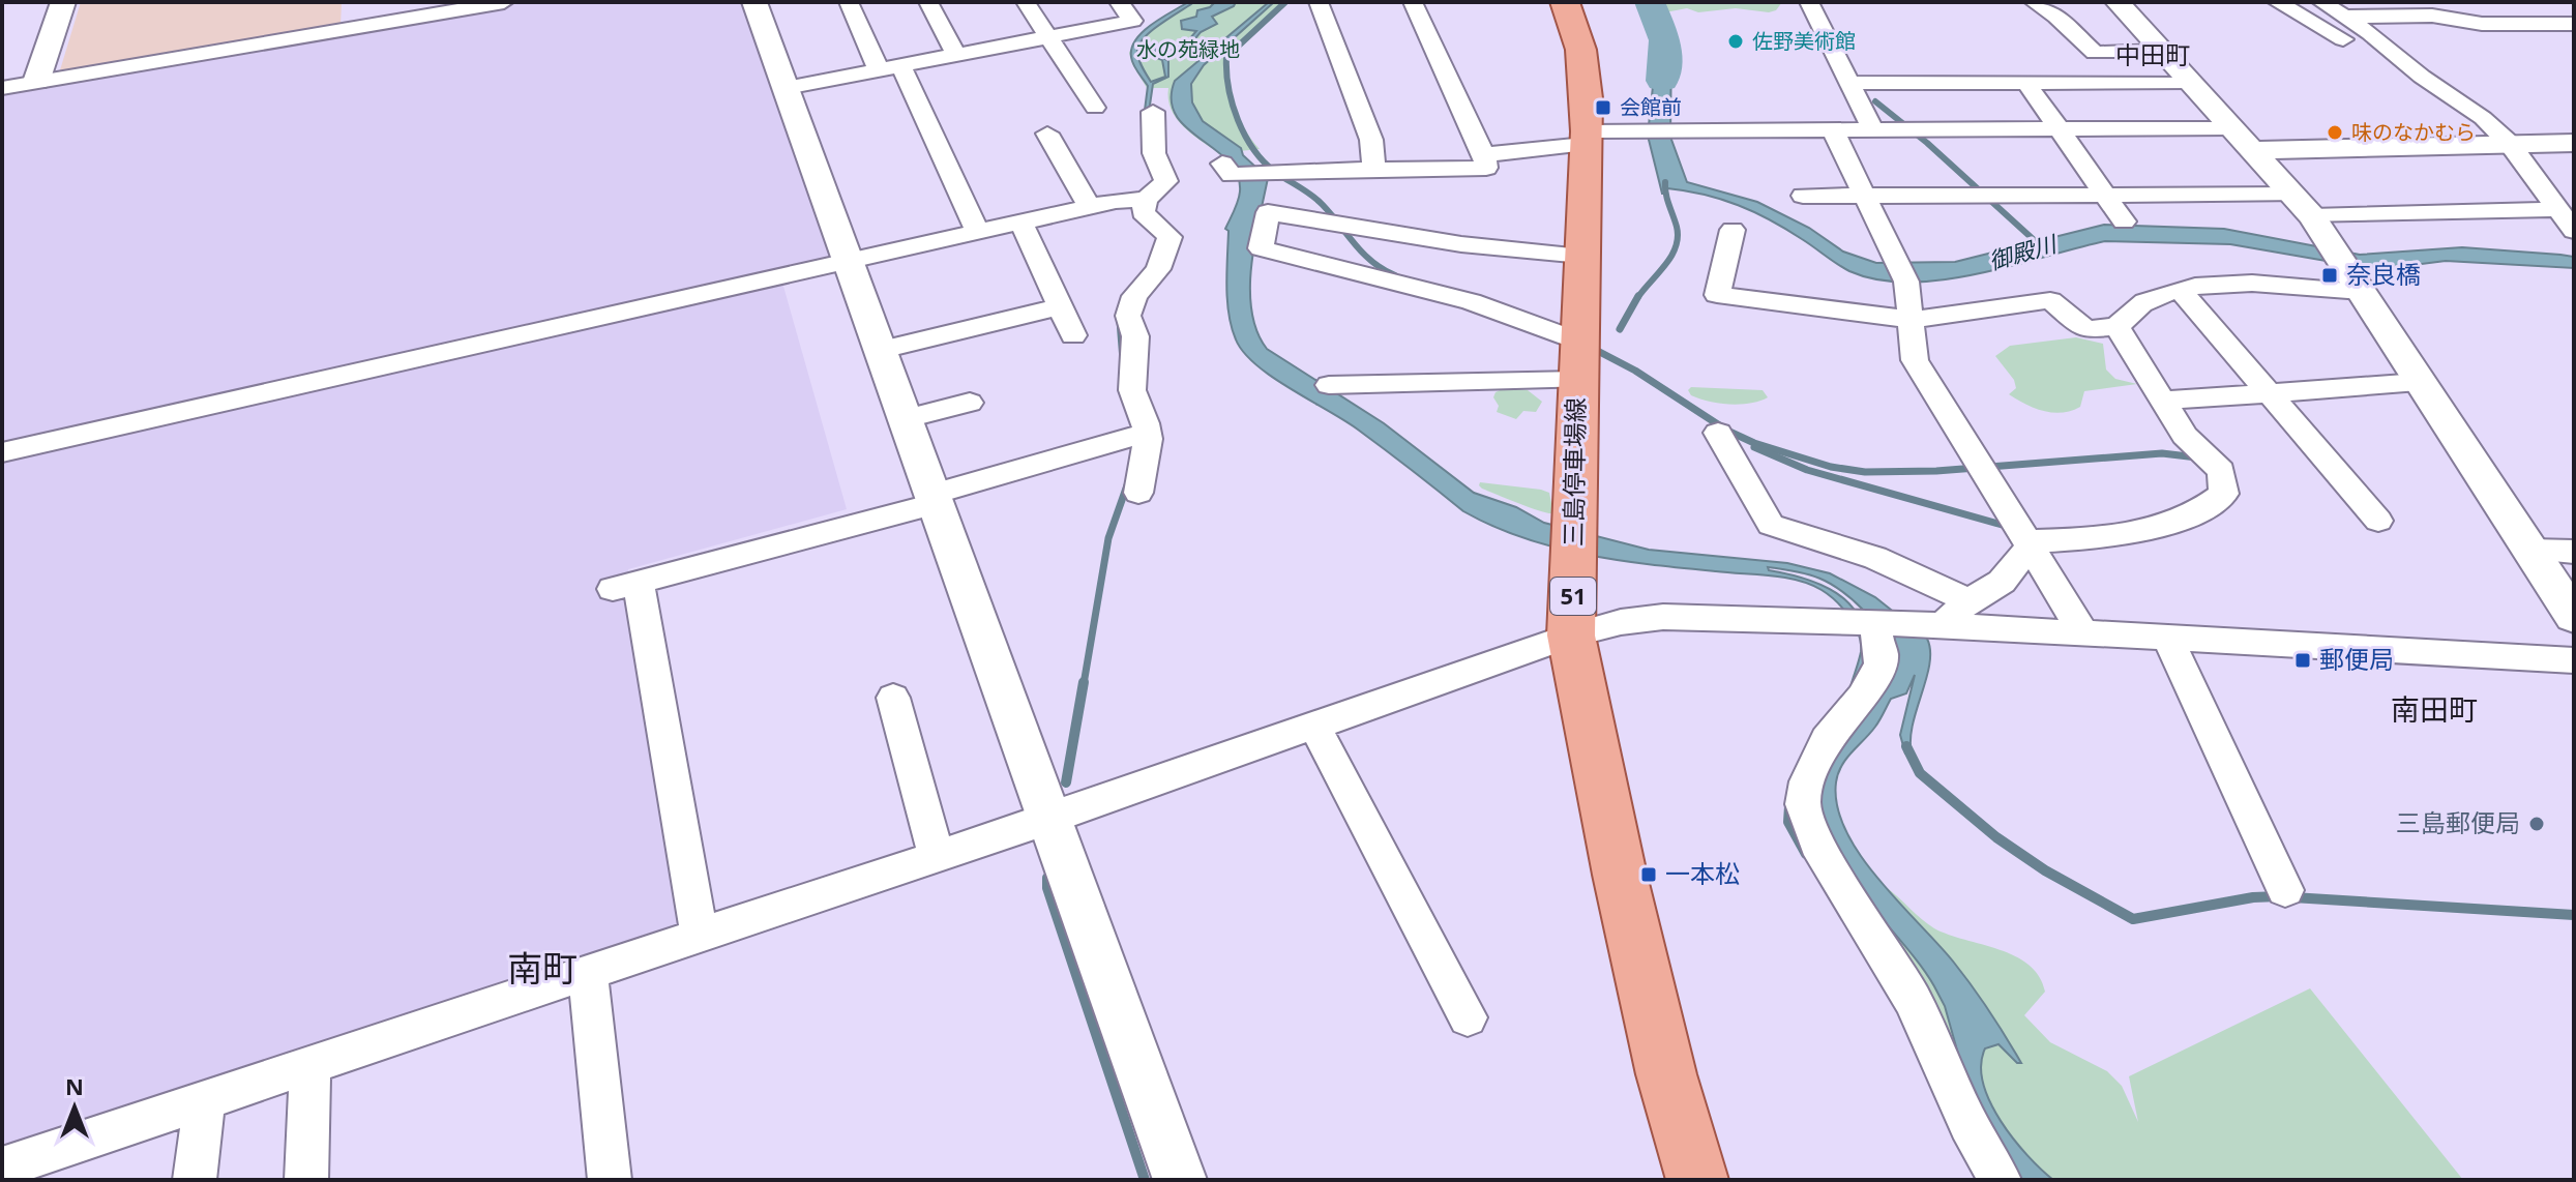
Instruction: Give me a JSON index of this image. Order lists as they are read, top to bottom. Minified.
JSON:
{"streets":{"main road":["三島停車場線","51"]},"districts":["中田町","南田町","南町"],"water":["御殿川"],"parks":["水の苑緑地"],"places":{"other":["佐野美術館","味のなかむら","三島郵便局"],"transit":["会館前","奈良橋","郵便局","一本松"]},"north":"top"}
